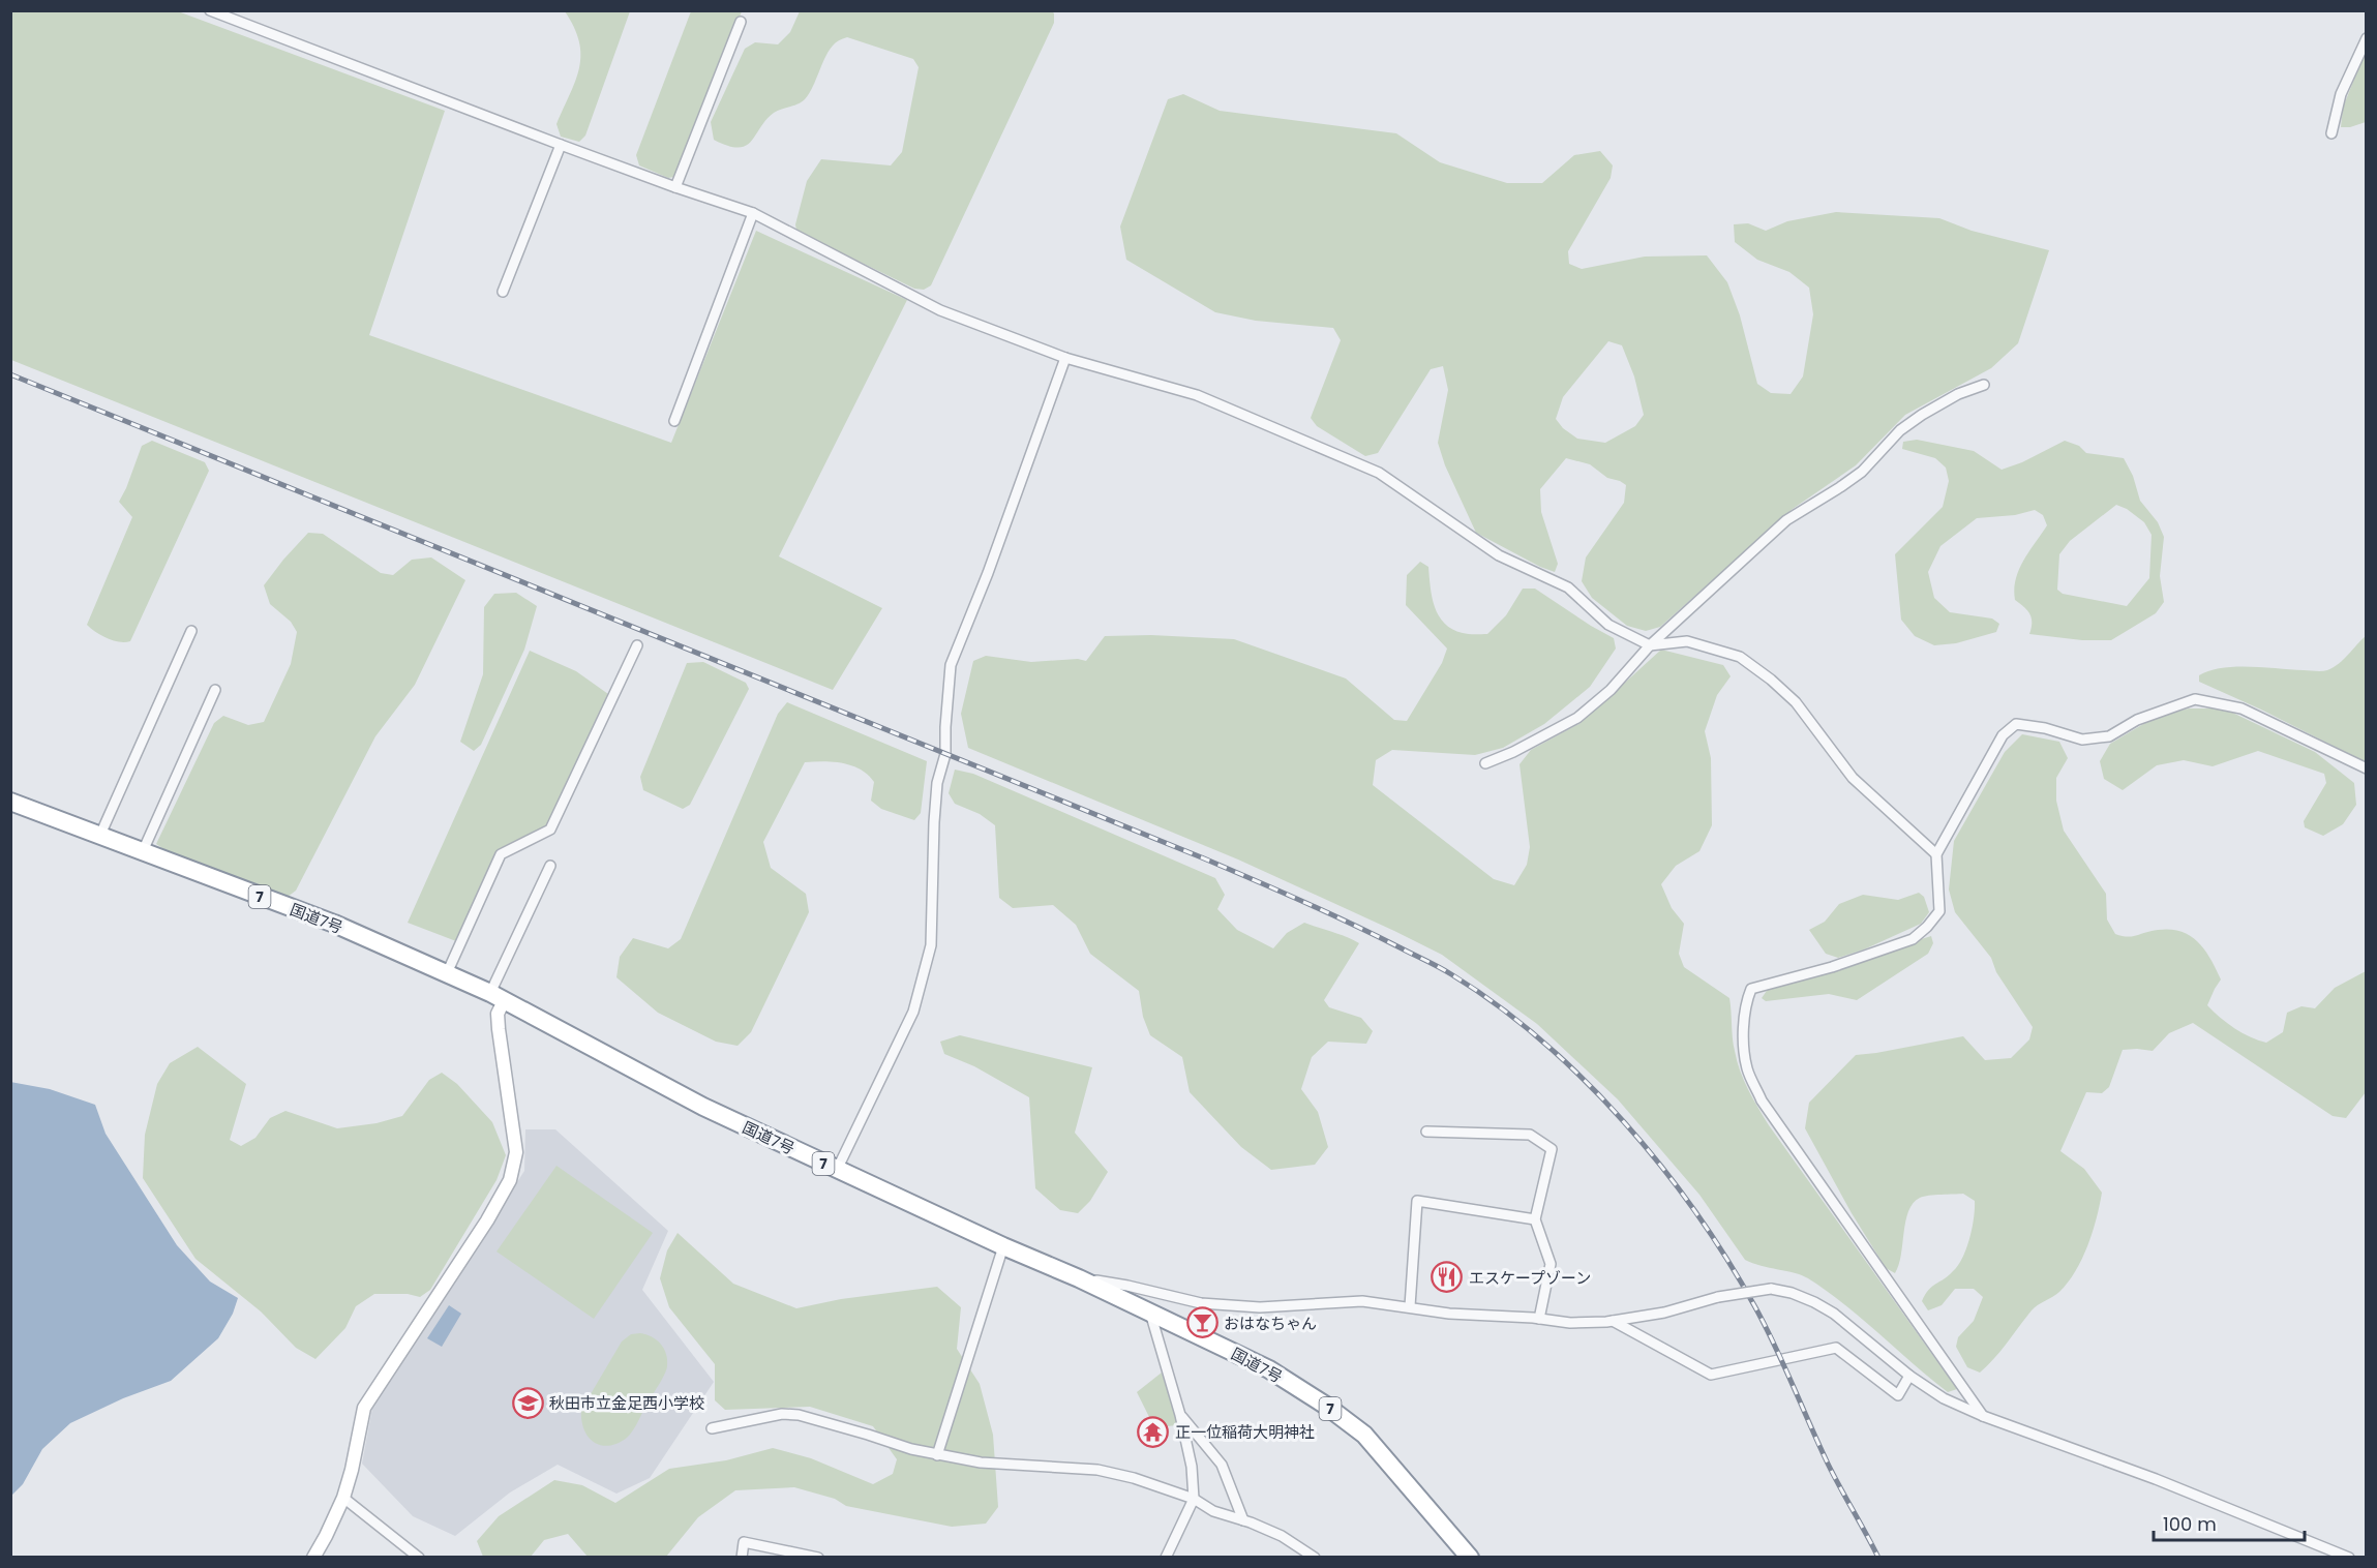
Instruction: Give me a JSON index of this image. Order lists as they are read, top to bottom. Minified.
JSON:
{"streets":{"highway":["7","国道7号"]},"places":{"restaurant":["エスケープゾーン"],"bar":["おはなちゃん"],"school or university":["秋田市立金足西小学校"],"temple":["正一位稲荷大明神社"]},"scale_bar":"100 m"}
